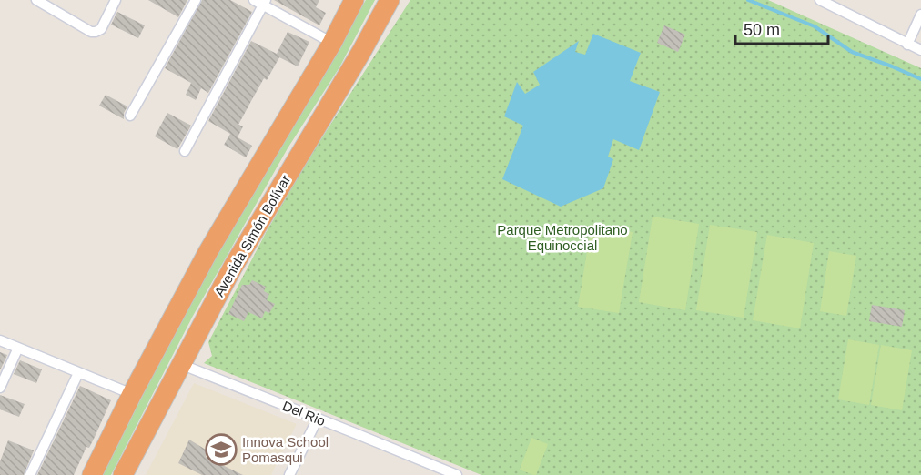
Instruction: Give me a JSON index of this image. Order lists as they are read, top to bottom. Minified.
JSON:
{"streets":{"highway":["Avenida Simón Bolívar"],"street":["Del Rio"]},"crossings":[["Avenida Simón Bolívar","Del Rio"]],"parks":["Parque Metropolitano Equinoccial"],"places":{"school or university":["Innova School Pomasqui"]},"scale_bar":"50 m"}
